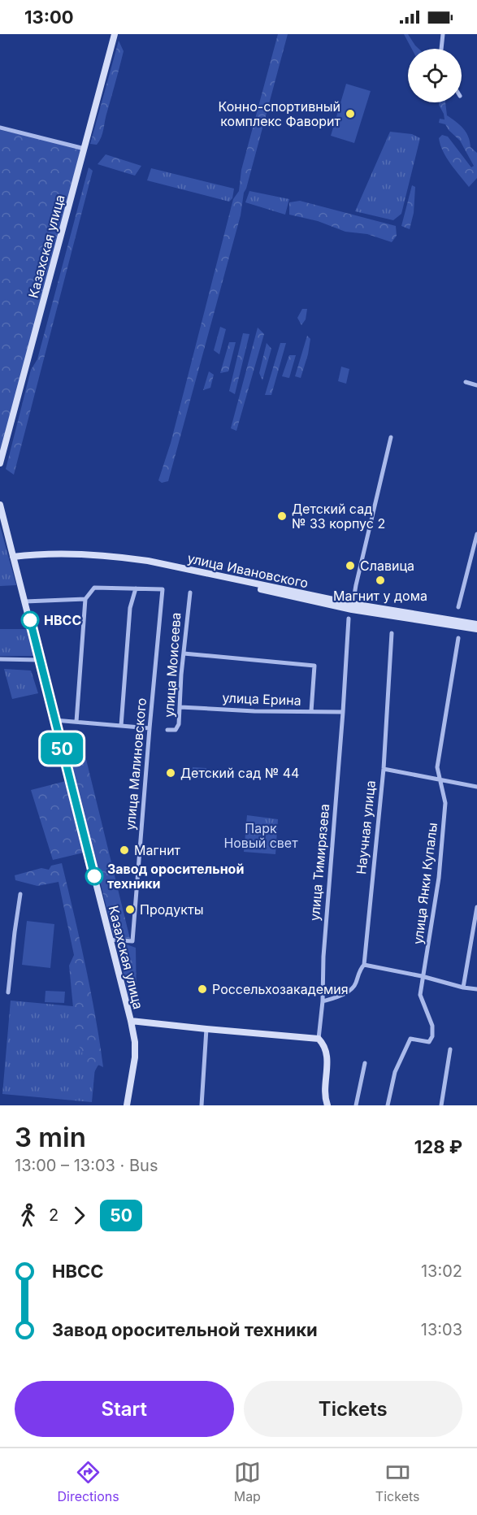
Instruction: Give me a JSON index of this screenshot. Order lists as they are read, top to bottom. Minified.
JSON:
{"streets":{"main road":["Казахская улица","улица Ивановского","улица Тимирязева"],"street":["улица Моисеева","улица Ерина","улица Малиновского","Научная улица","улица Янки Купалы"]},"crossings":[["Казахская улица","улица Ивановского"],["Казахская улица","улица Малиновского"],["улица Моисеева","улица Ерина"],["улица Ерина","улица Тимирязева"],["Научная улица","улица Тимирязева"]],"parks":["Парк Новый свет"],"places":["Конно-спортивный комплекс Фаворит","Детский сад № 33 корпус 2","Славица","Магнит у дома","НВСС","Детский сад № 44","Магнит","Завод оросительной техники","Продукты","Россельхозакадемия"],"lines":["bus line 50"],"page":{"status":"13:00","on_map":"50","heading":["3 min","13:00 – 13:03 · Bus","128 ₽"],"legs":["2","50"],"list":[{"name":"НВСС","value":"13:02"},{"name":"Завод оросительной техники","value":"13:03"}],"buttons":["Start","Tickets"],"tabs":["Directions","Map","Tickets"]}}
